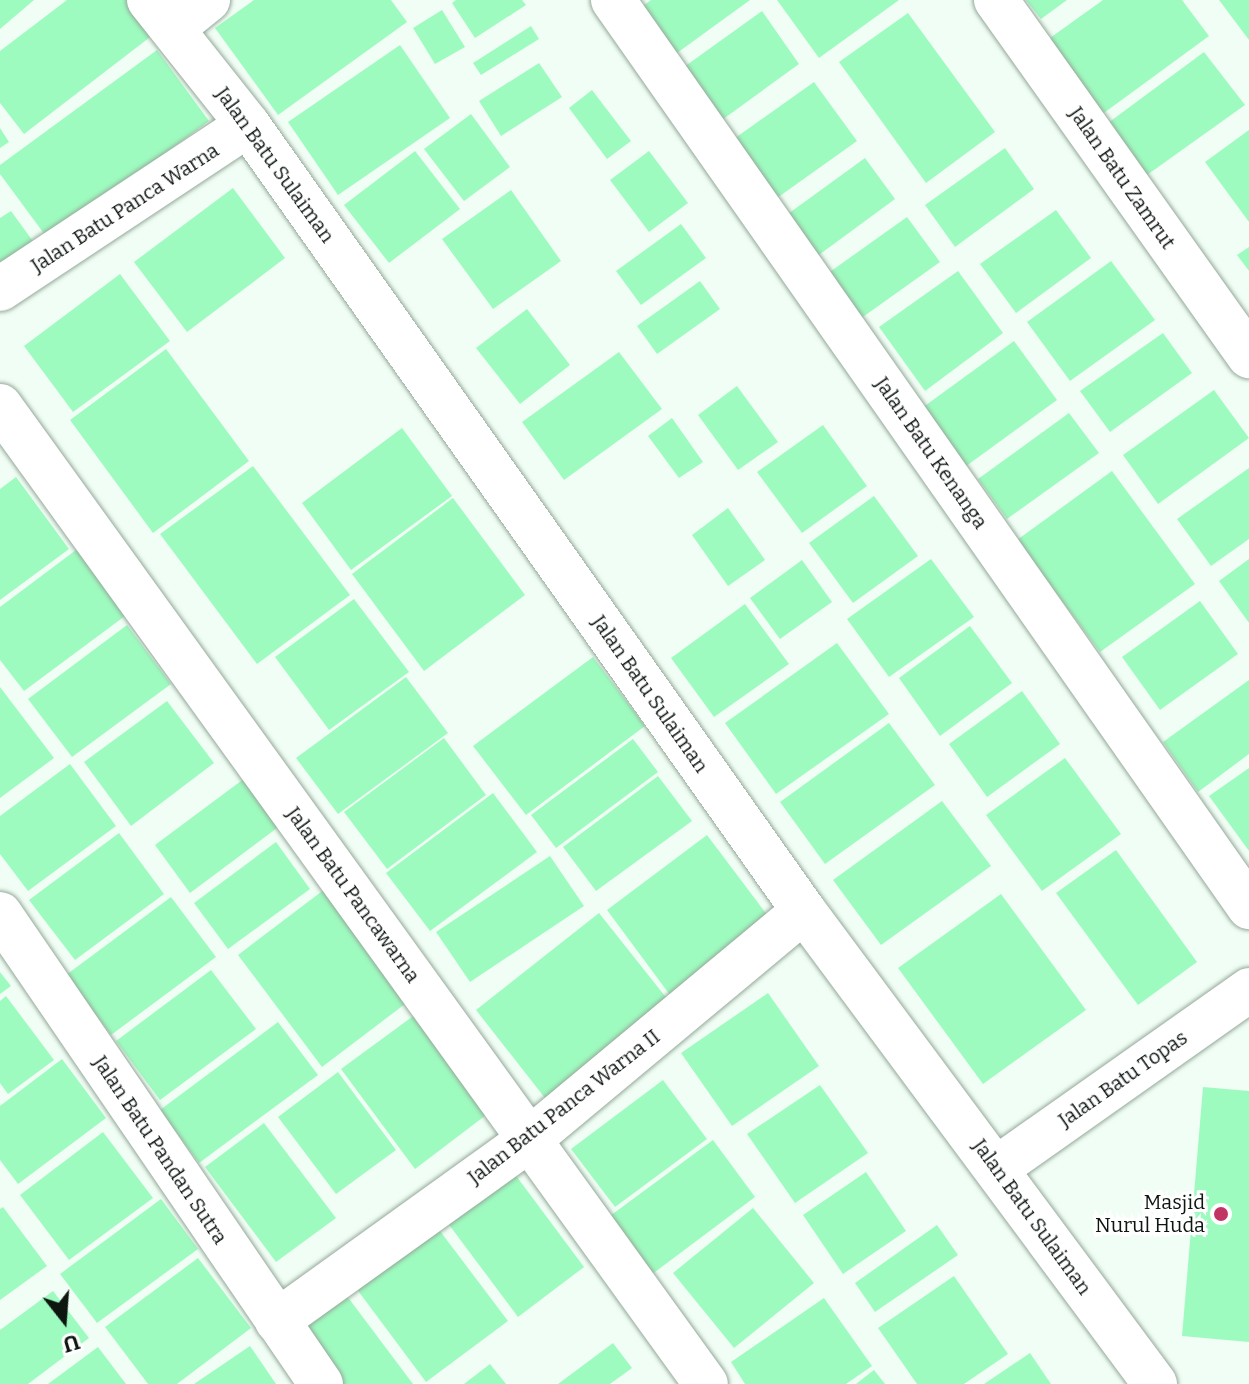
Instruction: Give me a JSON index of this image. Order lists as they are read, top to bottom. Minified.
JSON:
{"streets":{"street":["Jalan Batu Sulaiman","Jalan Batu Zamrut","Jalan Batu Panca Warna","Jalan Batu Kenanga","Jalan Batu Pancawarna","Jalan Batu Topas","Jalan Batu Panca Warna II","Jalan Batu Pandan Sutra"]},"crossings":[["Jalan Batu Sulaiman","Jalan Batu Panca Warna"],["Jalan Batu Sulaiman","Jalan Batu Topas"],["Jalan Batu Sulaiman","Jalan Batu Panca Warna II"],["Jalan Batu Pancawarna","Jalan Batu Panca Warna II"],["Jalan Batu Panca Warna II","Jalan Batu Pandan Sutra"]],"places":["Masjid Nurul Huda"],"north":"bottom"}
